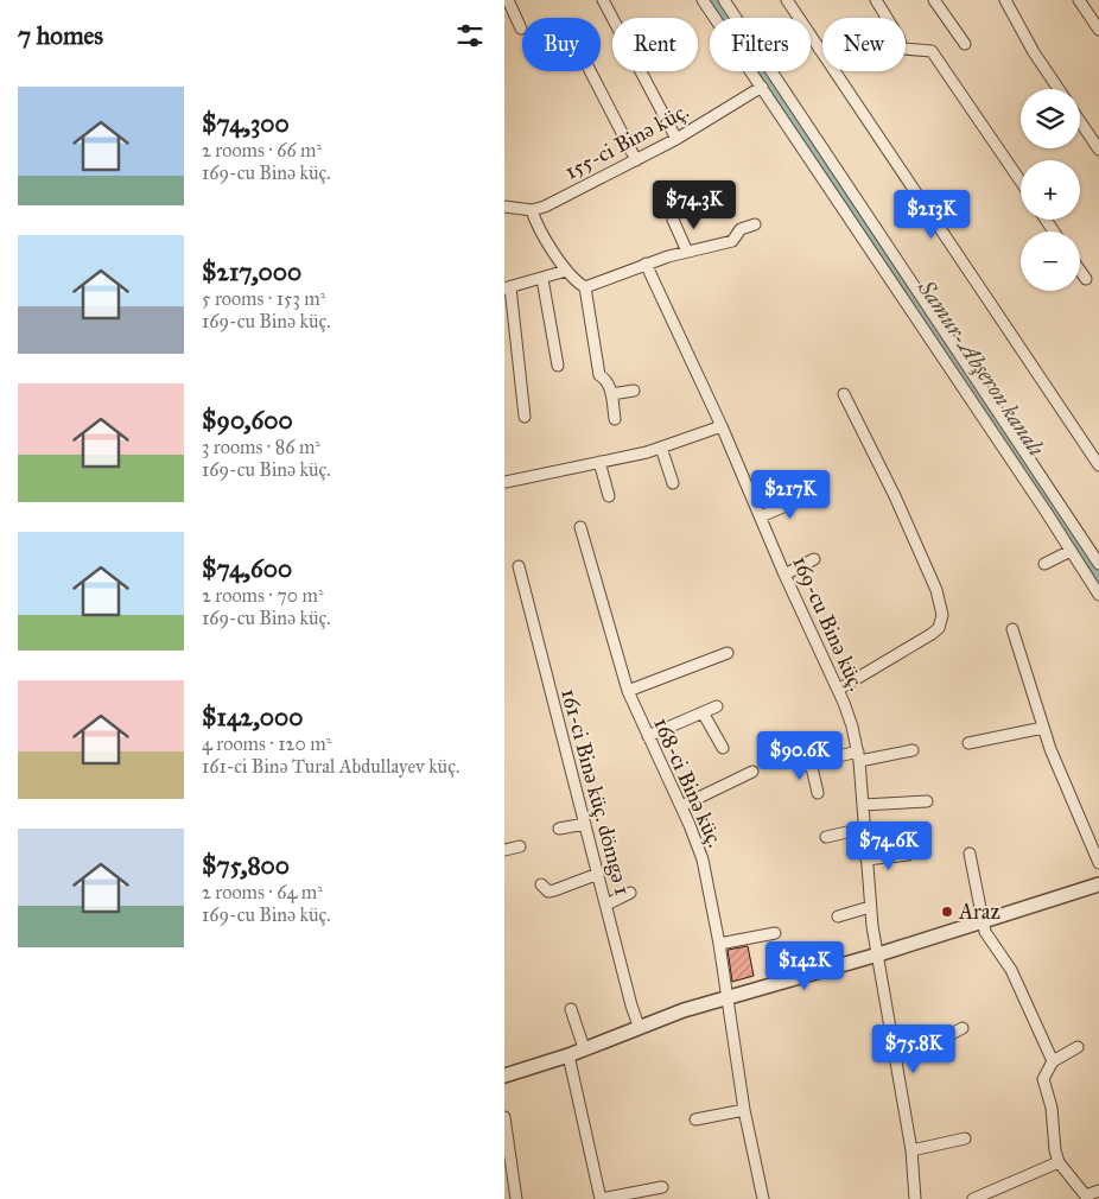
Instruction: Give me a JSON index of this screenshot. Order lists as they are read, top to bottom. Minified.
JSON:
{"streets":{"street":["155-ci Binə küç.","169-cu Binə küç.","168-ci Binə küç.","161-ci Binə küç. dömgə 1"]},"water":["Samur-Abşeron kanalı"],"places":["Araz"],"page":{"heading":"7 homes","chip":["Buy","Rent","Filters","New"],"list":[{"name":"$74,300","note":"2 rooms · 66 m² · 169-cu Binə küç."},{"name":"$217,000","note":"5 rooms · 153 m² · 169-cu Binə küç."},{"name":"$90,600","note":"3 rooms · 86 m² · 169-cu Binə küç."},{"name":"$74,600","note":"2 rooms · 70 m² · 169-cu Binə küç."},{"name":"$142,000","note":"4 rooms · 120 m² · 161-ci Binə Tural Abdullayev küç."},{"name":"$75,800","note":"2 rooms · 64 m² · 169-cu Binə küç."}],"map_buttons":["+","−"],"price":["$74.3K","$213K","$217K","$90.6K","$74.6K","$142K","$75.8K"]}}
